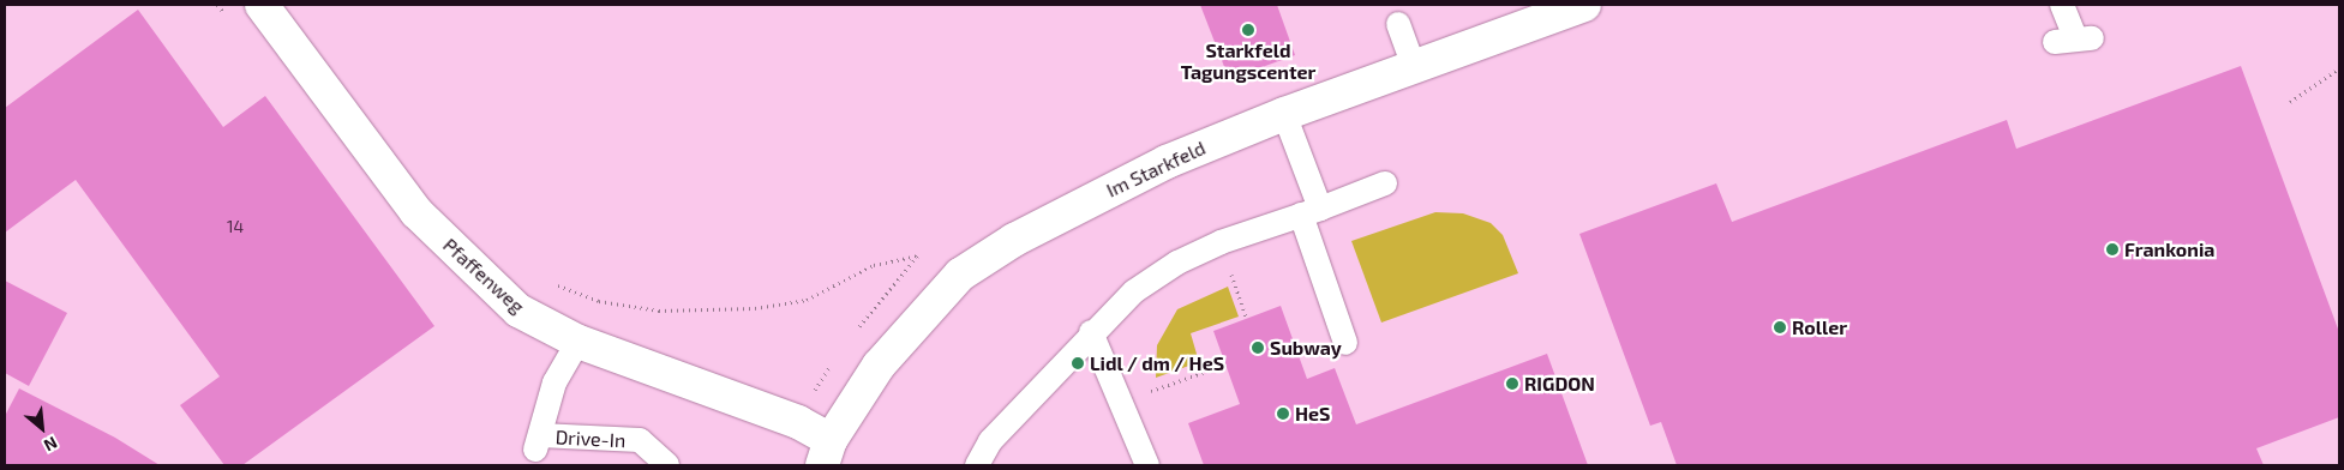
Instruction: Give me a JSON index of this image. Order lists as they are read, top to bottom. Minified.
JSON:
{"streets":{"main road":["Im Starkfeld","Pfaffenweg"],"lane":["Drive-In"]},"crossings":[["Im Starkfeld","Pfaffenweg"],["Pfaffenweg","Drive-In"]],"places":["Starkfeld Tagungscenter","Frankonia","Roller","Subway","Lidl / dm / HeS","RIGDON","HeS"],"house_numbers":["14"],"north":"bottom right"}
